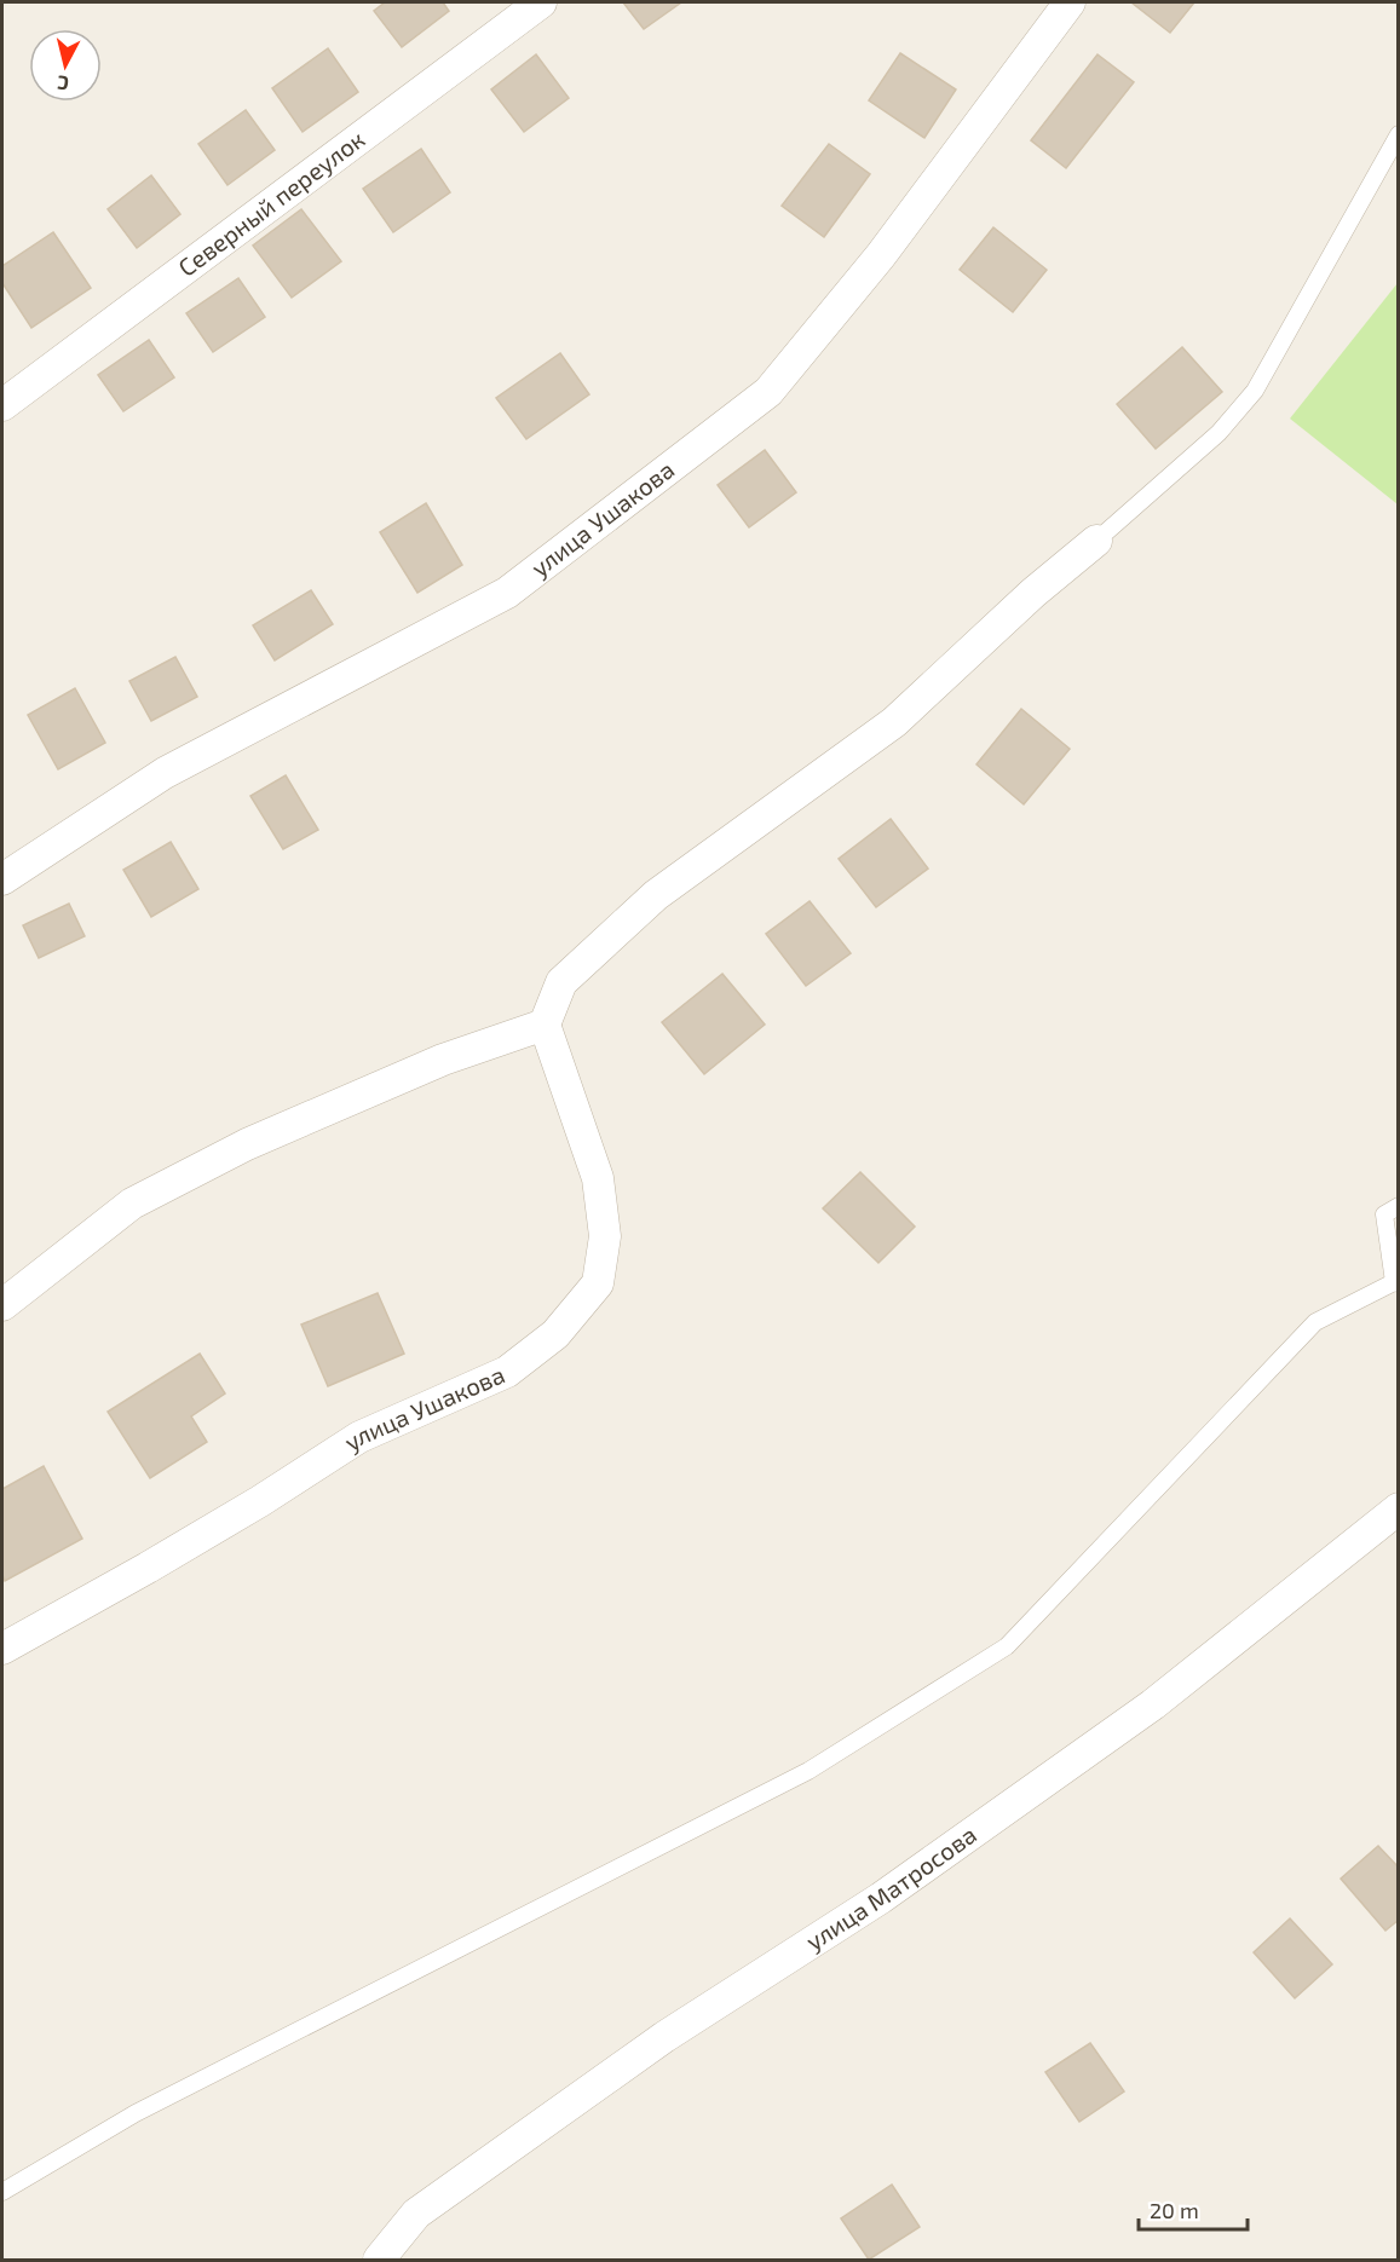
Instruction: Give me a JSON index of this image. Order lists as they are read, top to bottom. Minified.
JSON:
{"streets":{"street":["Северный переулок","улица Ушакова","улица Матросова"]},"scale_bar":"20 m","north":"bottom"}
